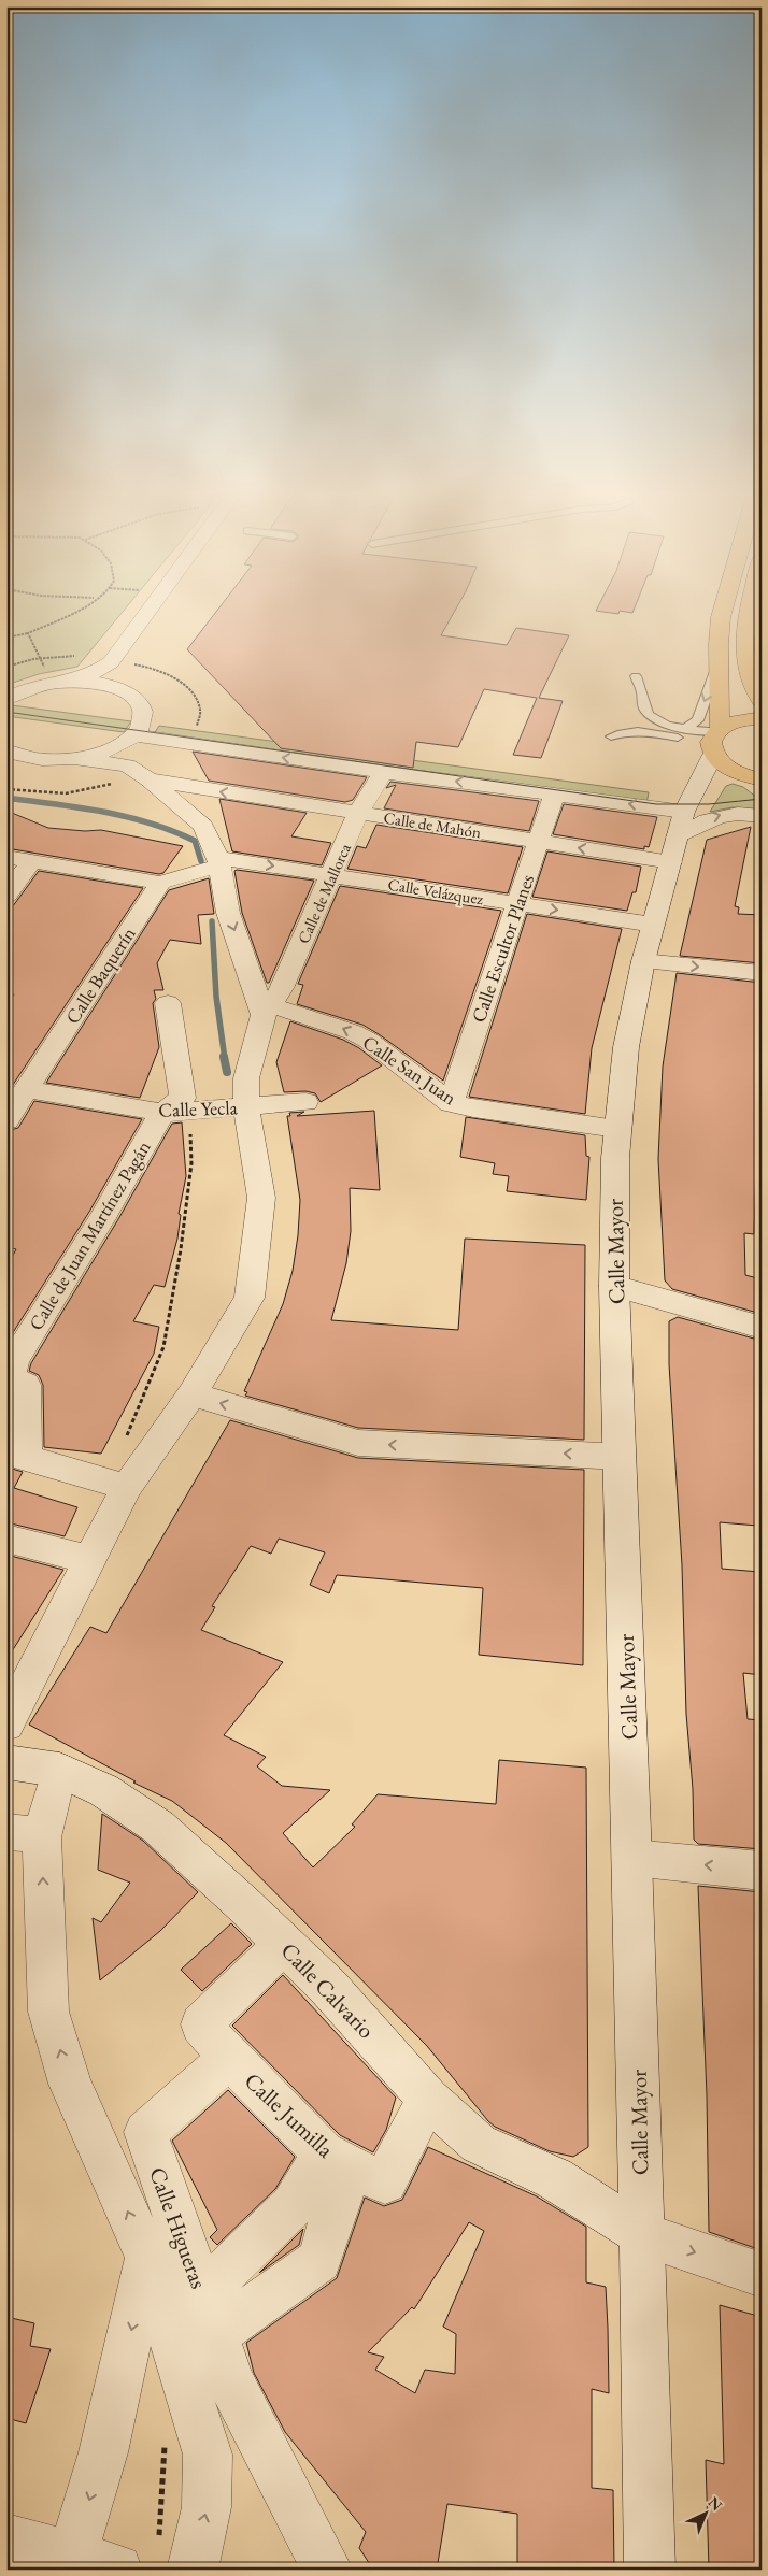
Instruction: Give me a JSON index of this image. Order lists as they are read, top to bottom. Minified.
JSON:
{"streets":{"street":["Calle de Mahón","Calle Velázquez","Calle de Mallorca","Calle Escultor Planes","Calle Baquerín","Calle San Juan","Calle Yecla","Calle de Juan Martínez Pagán","Calle Mayor","Calle Calvario","Calle Jumilla","Calle Higueras"]},"crossings":[["Calle de Mahón","Calle de Mallorca"],["Calle de Mahón","Calle Escultor Planes"],["Calle de Mahón","Calle Mayor"],["Calle Velázquez","Calle de Mallorca"],["Calle Velázquez","Calle Escultor Planes"],["Calle Velázquez","Calle Mayor"],["Calle de Mallorca","Calle San Juan"],["Calle Escultor Planes","Calle San Juan"],["Calle Baquerín","Calle Yecla"],["Calle San Juan","Calle Mayor"],["Calle Yecla","Calle de Juan Martínez Pagán"],["Calle Mayor","Calle Calvario"],["Calle Calvario","Calle Jumilla"],["Calle Jumilla","Calle Higueras"]],"north":"top right"}
